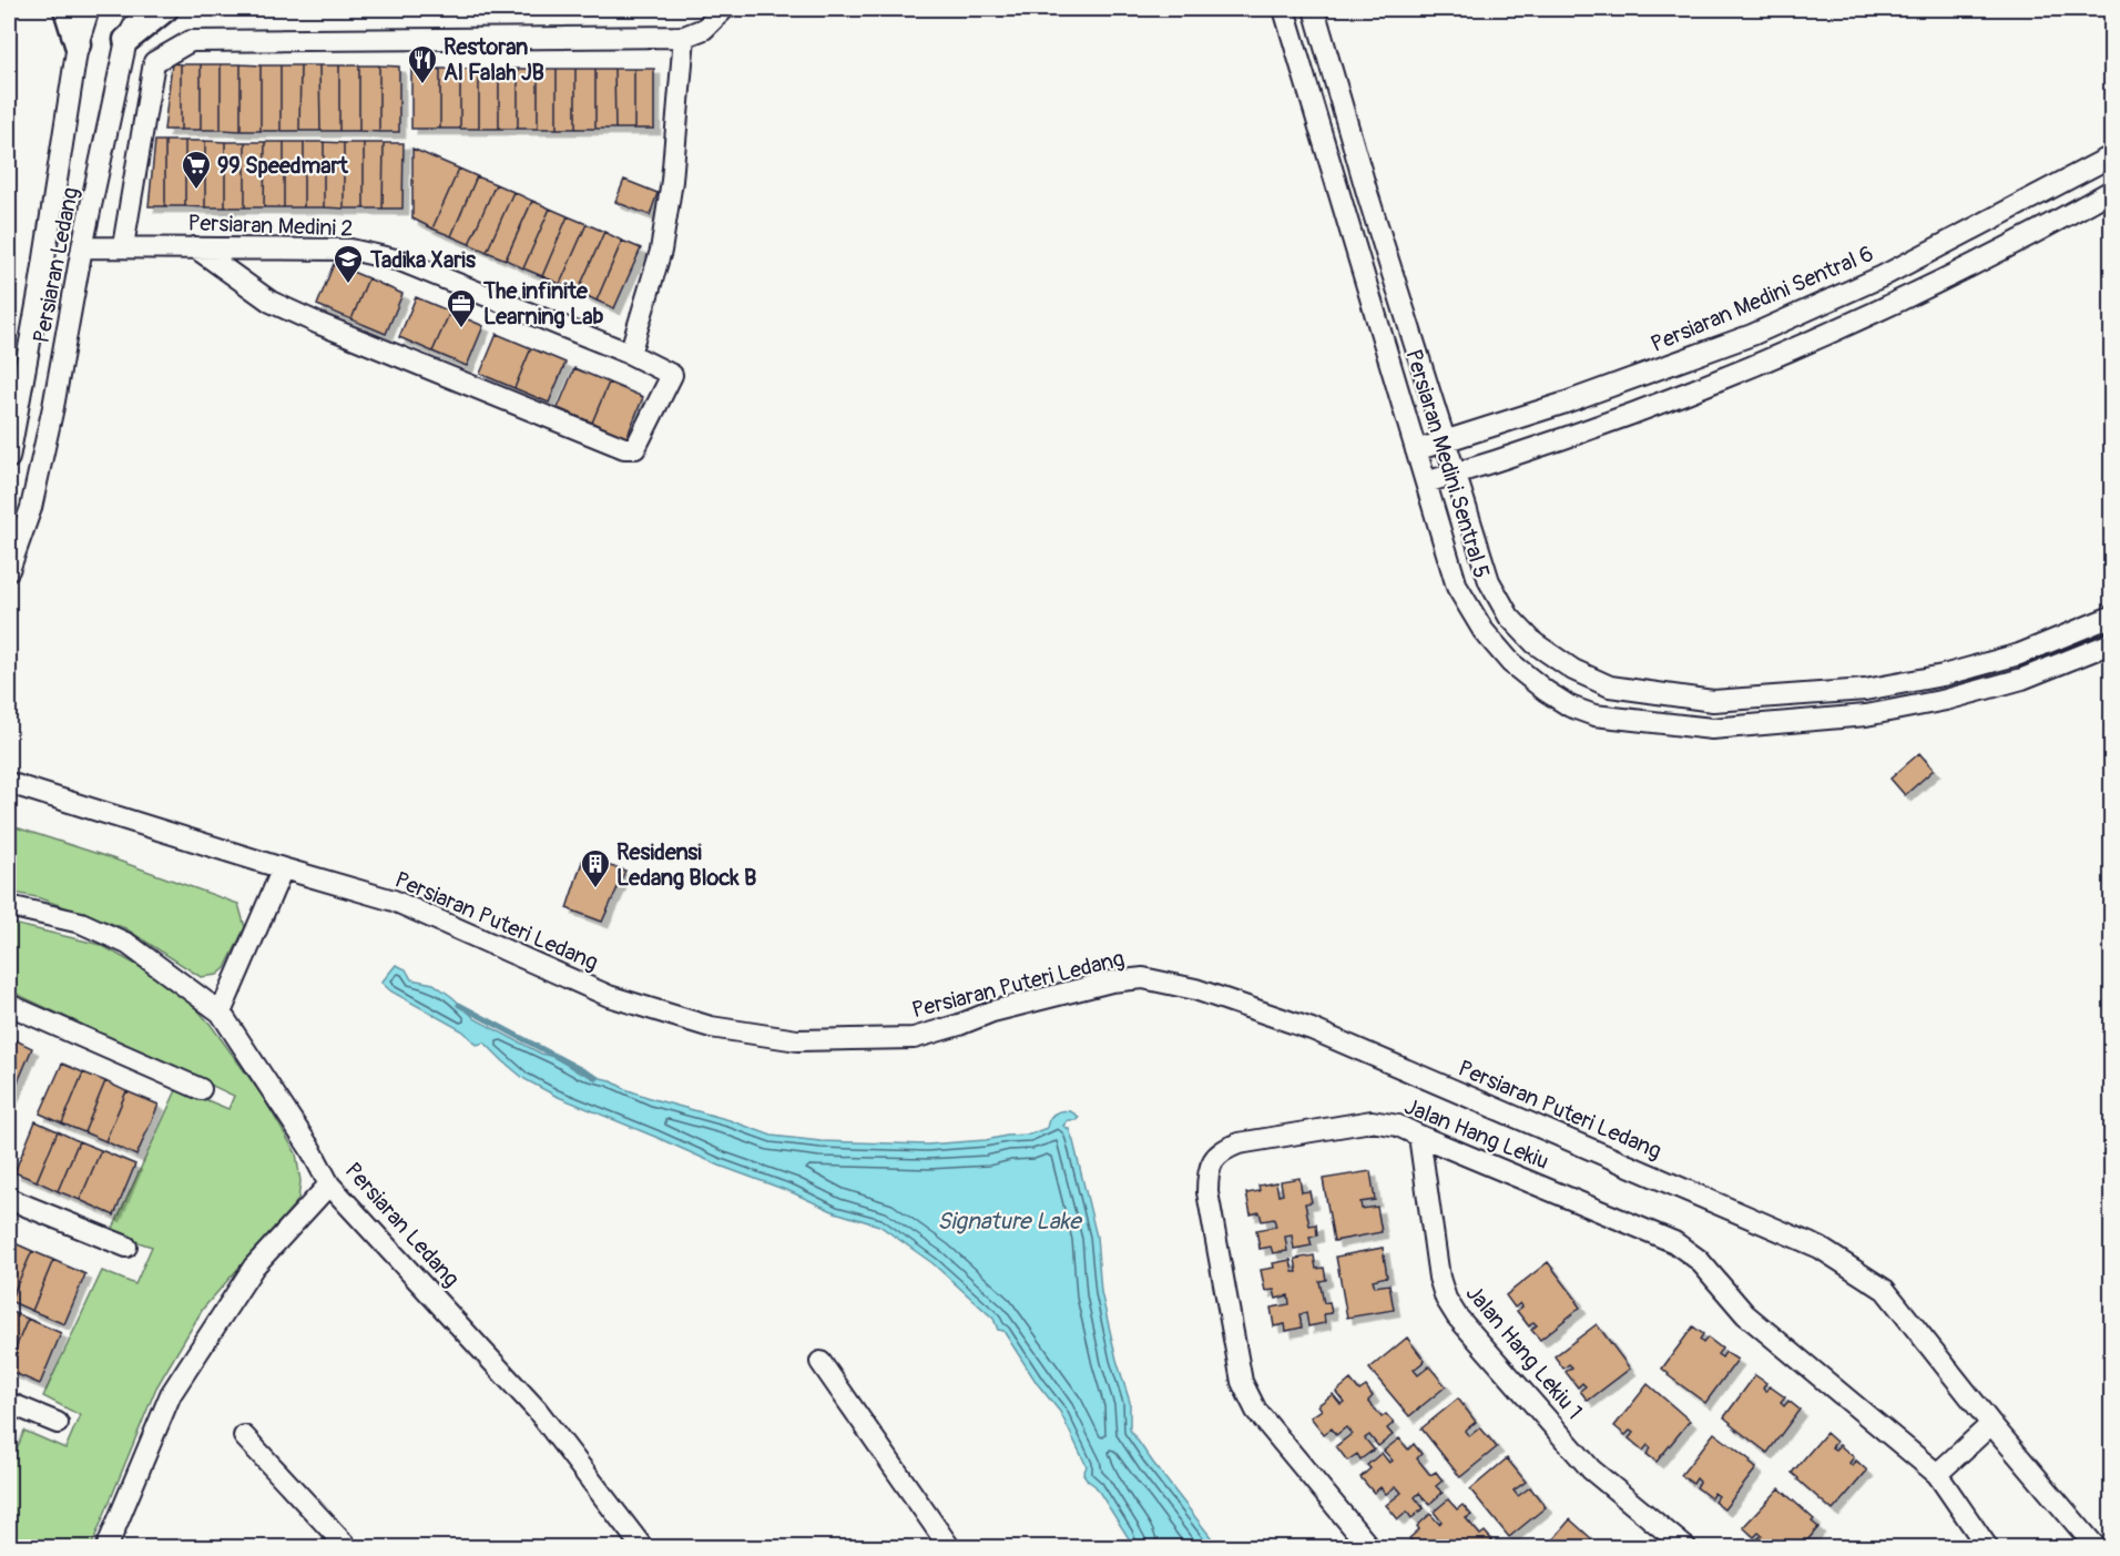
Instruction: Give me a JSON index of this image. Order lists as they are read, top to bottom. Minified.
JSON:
{"streets":{"street":["Persiaran Medini 2","Persiaran Ledang","Persiaran Medini Sentral 6","Persiaran Medini Sentral 5","Persiaran Puteri Ledang","Jalan Hang Lekiu","Jalan Hang Lekiu 1"]},"crossings":[["Persiaran Medini 2","Persiaran Ledang"],["Persiaran Medini Sentral 6","Persiaran Medini Sentral 5"],["Jalan Hang Lekiu","Jalan Hang Lekiu 1"]],"water":["Signature Lake"],"places":{"restaurant":["Restoran Al Falah JB"],"supermarket":["99 Speedmart"],"school or university":["Tadika Xaris"],"office":["The infinite Learning Lab"],"building":["Residensi Ledang Block B"]}}
